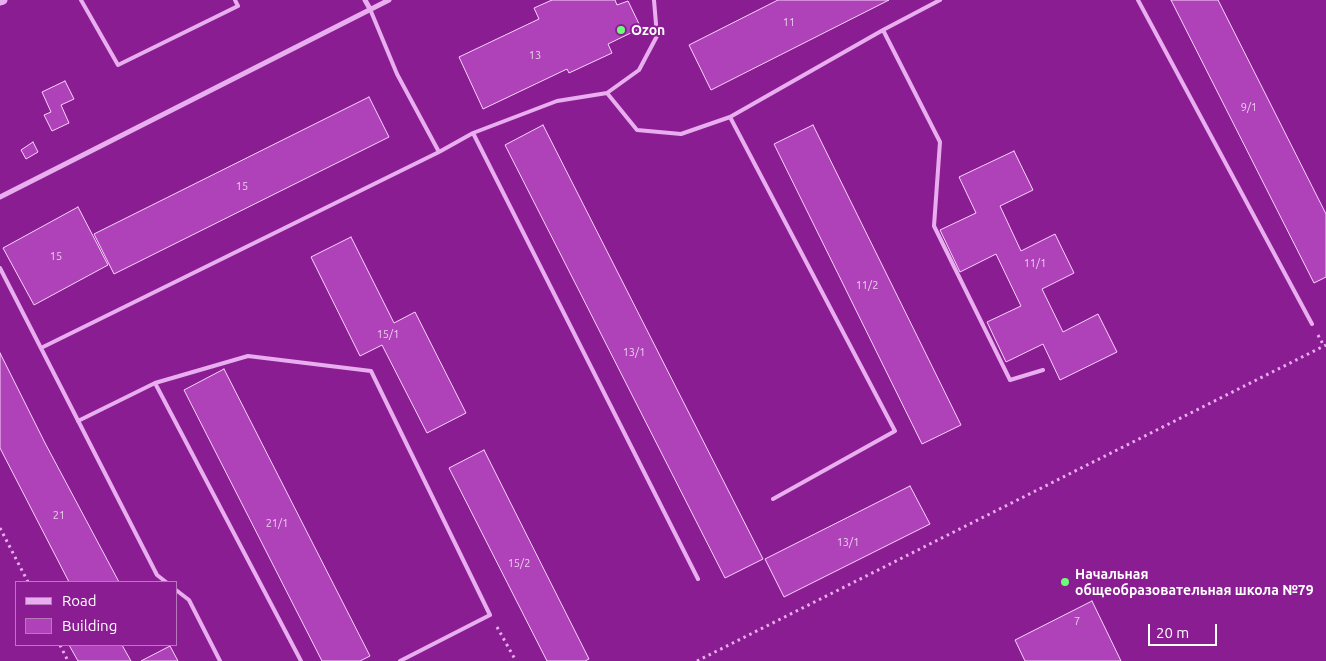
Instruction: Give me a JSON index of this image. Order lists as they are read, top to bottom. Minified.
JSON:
{"places":["Ozon","Начальная общеобразовательная школа №79"],"house_numbers":["11","13","9/1","15","15","11/1","11/2","15/1","13/1","21","21/1","13/1","15/2","7"],"legend":["Road","Building"],"scale_bar":"20 m"}
